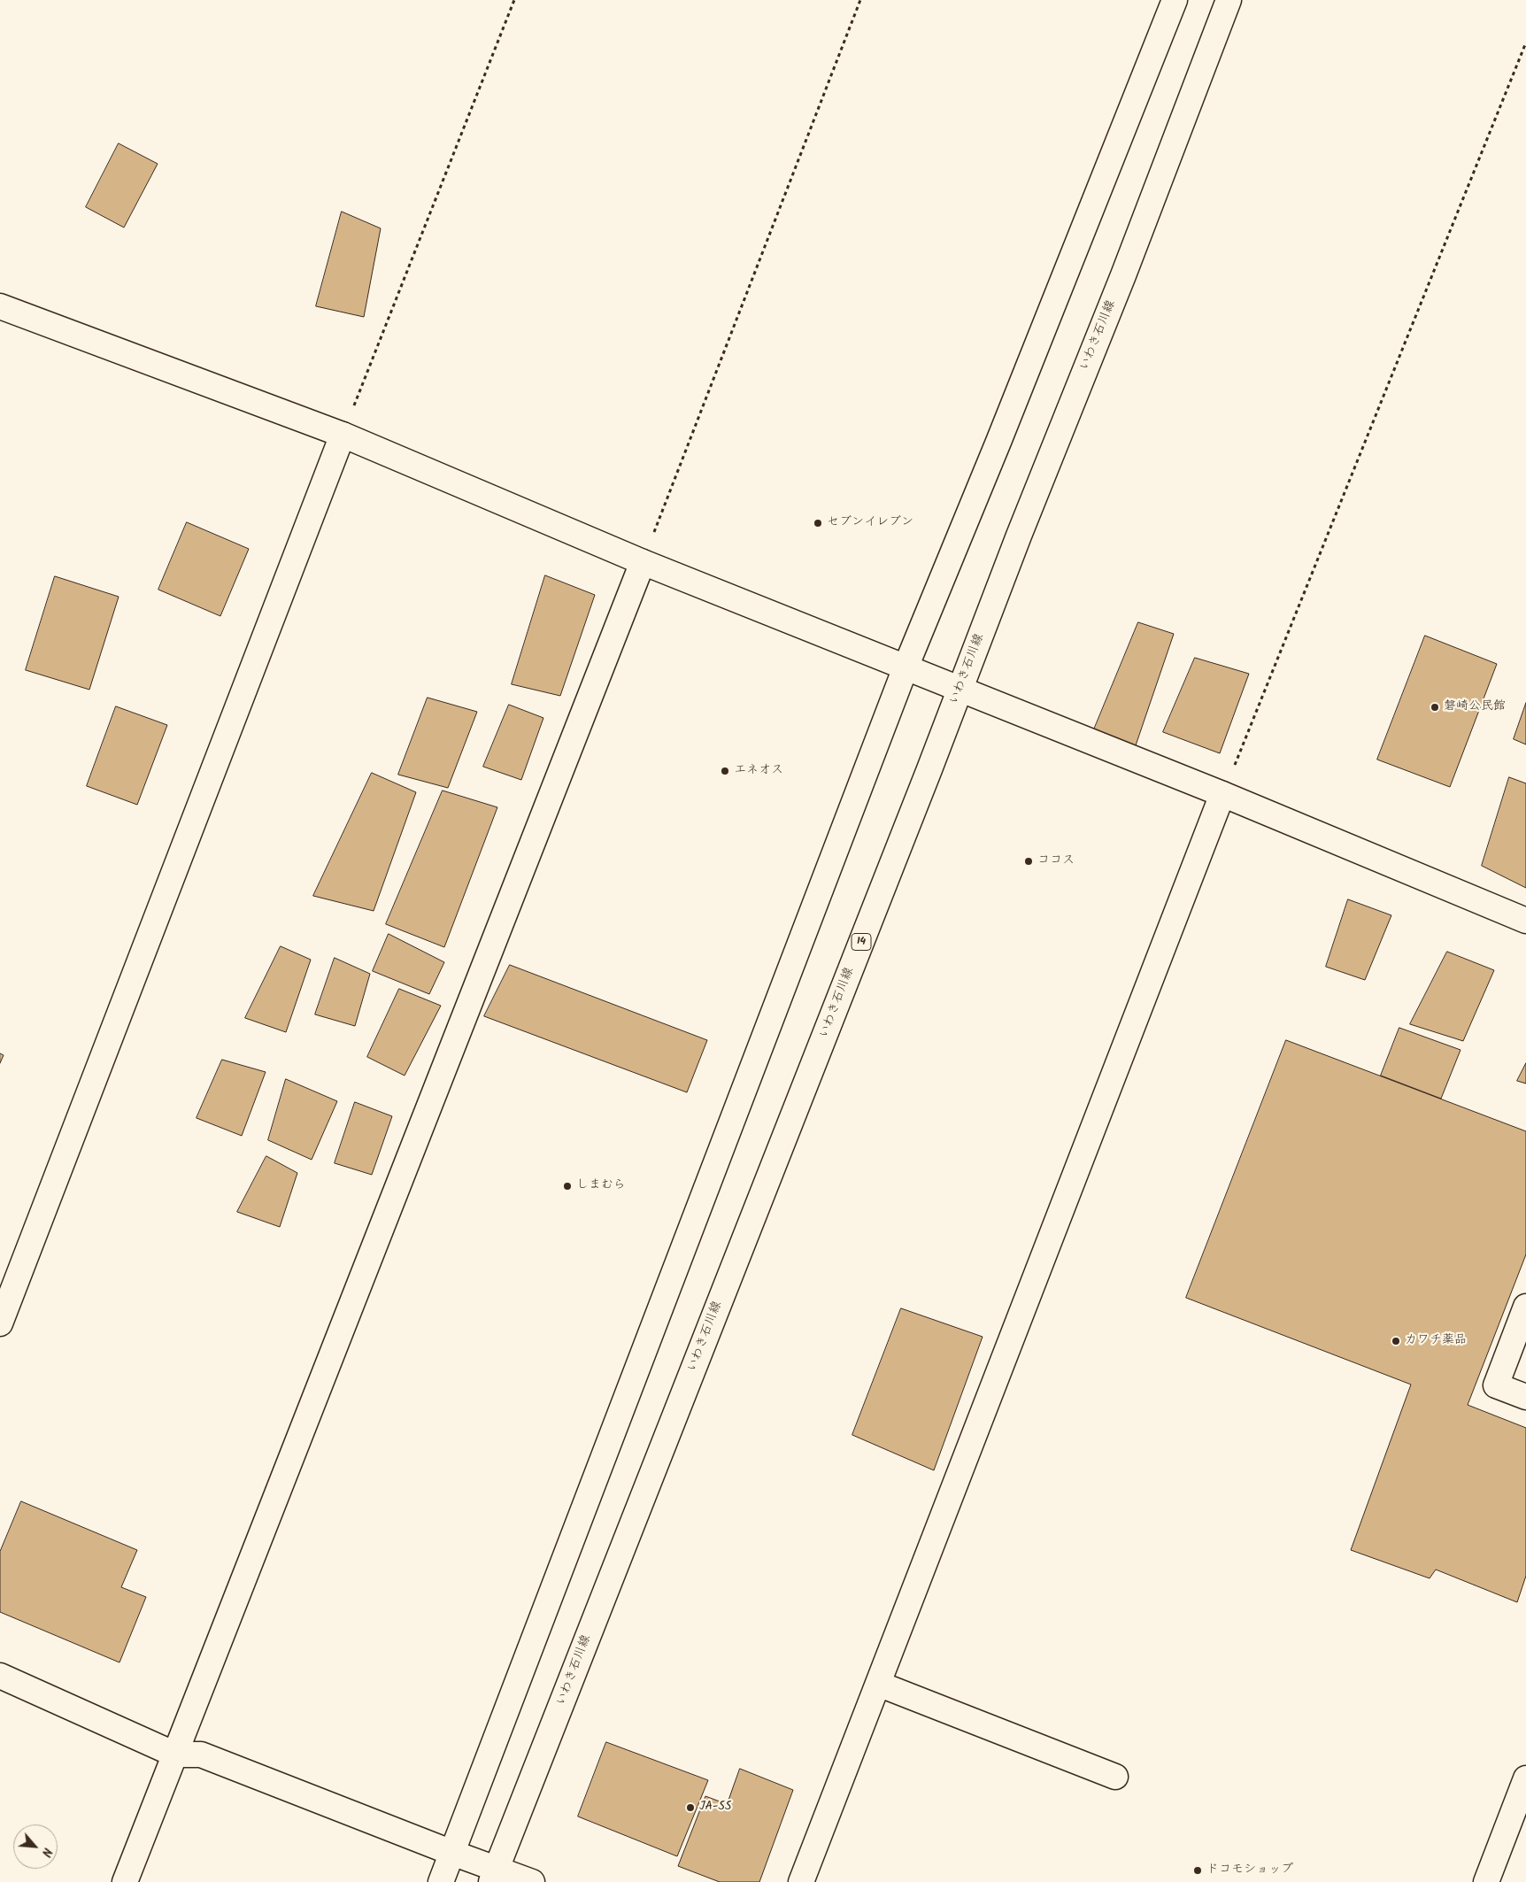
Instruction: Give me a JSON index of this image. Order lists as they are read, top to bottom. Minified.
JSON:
{"streets":{"street":["いわき石川線","14"]},"places":["セブンイレブン","磐崎公民館","エネオス","ココス","しまむら","カワチ薬品","JA-SS","ドコモショップ"],"north":"bottom right"}
